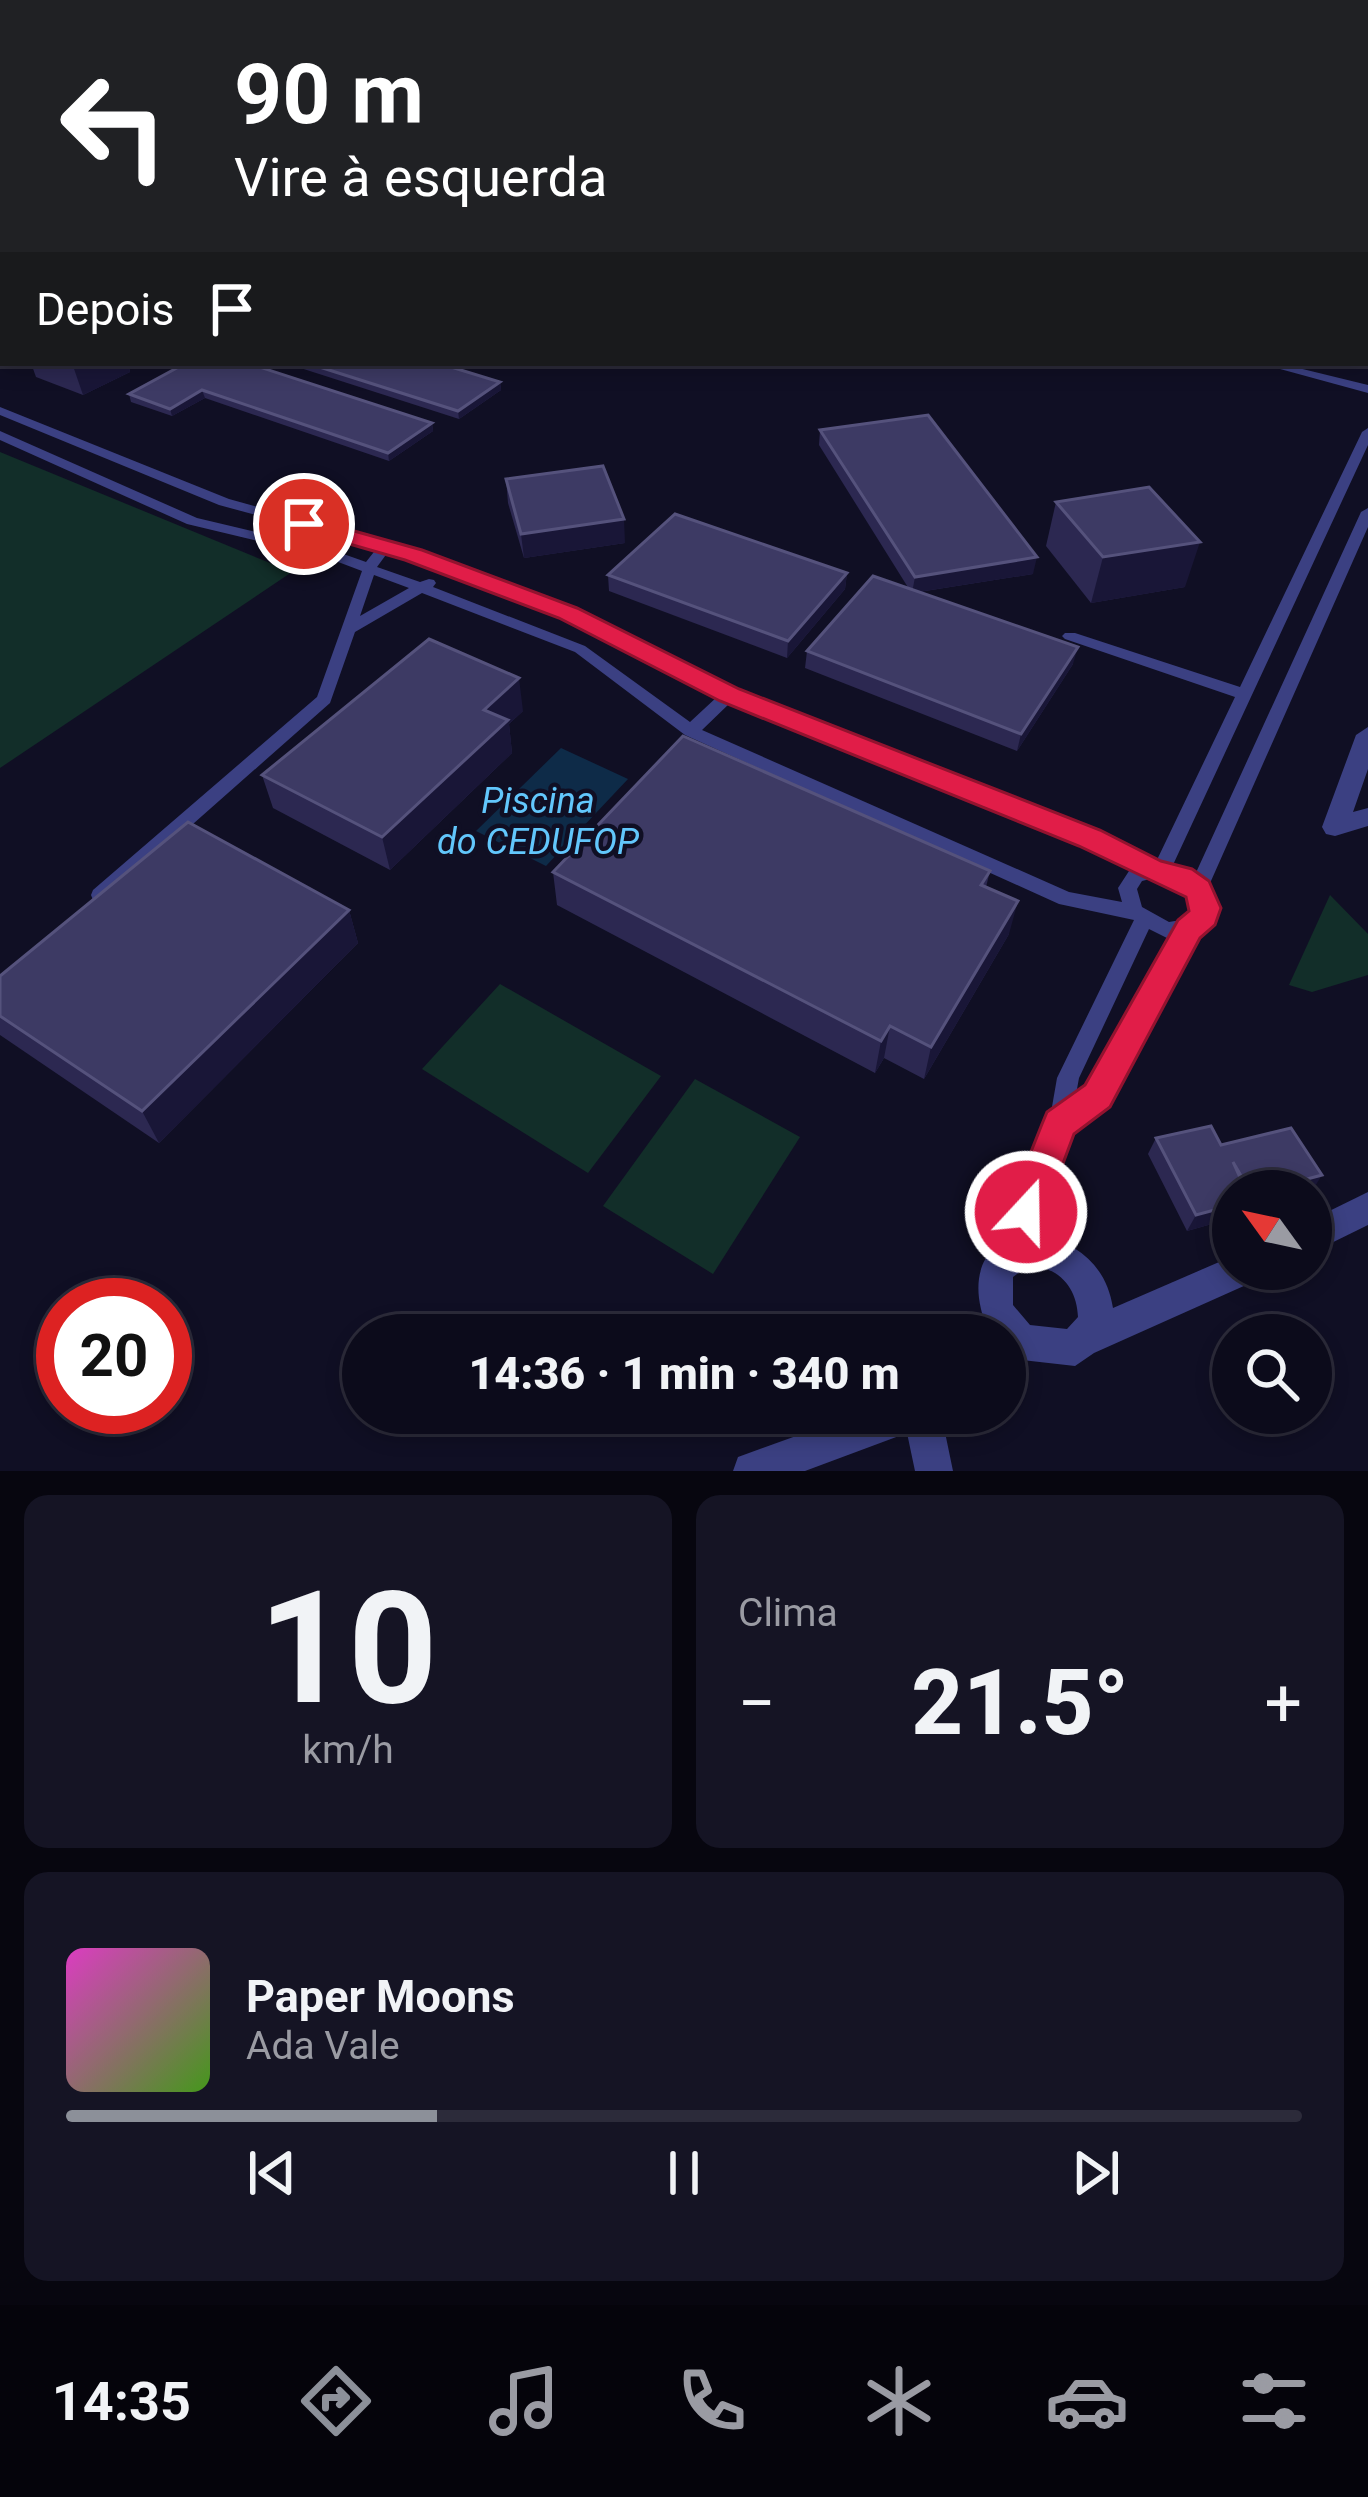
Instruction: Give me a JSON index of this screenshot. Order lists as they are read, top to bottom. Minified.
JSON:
{"water":["Piscina do CEDUFOP"],"north":"top left","page":{"turn":["90 m","Vire à esquerda"],"then":"Depois","limit":"20","trip":"14:36 · 1 min · 340 m","tile":[["10","km/h"],"Clima"],"heat":["−","21.5°","+"],"song":["Paper Moons","Ada Vale"],"tabs":"14:35"}}
